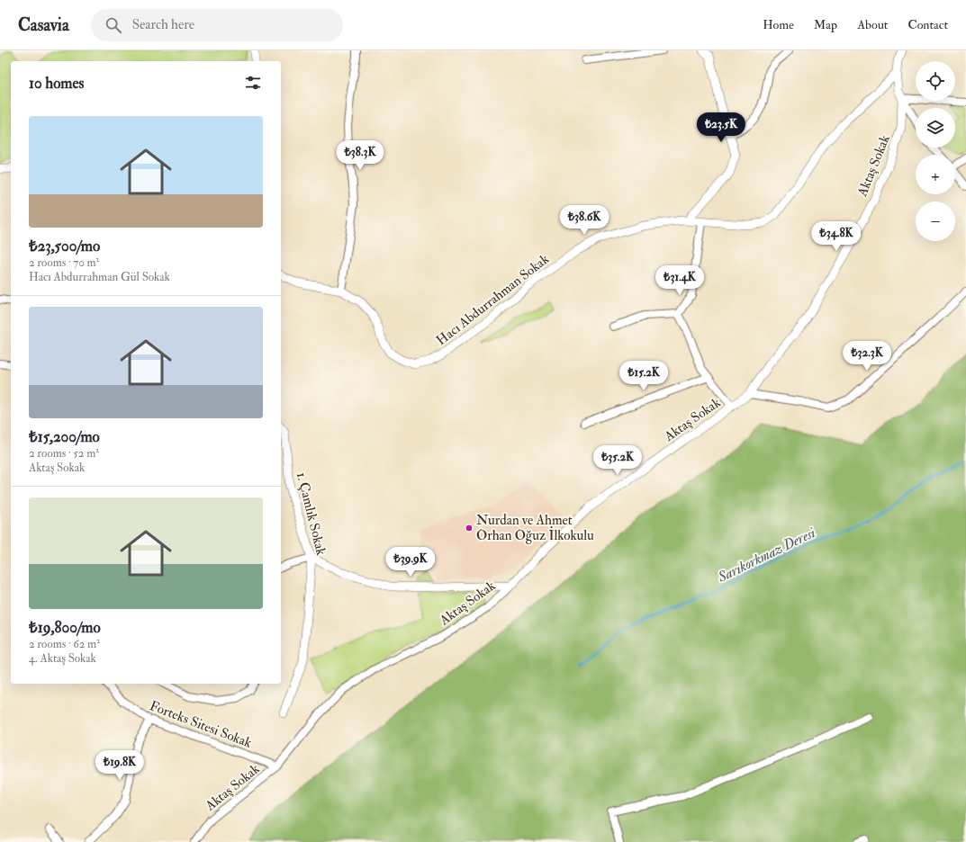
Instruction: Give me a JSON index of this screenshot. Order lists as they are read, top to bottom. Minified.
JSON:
{"streets":{"street":["Aktaş Sokak","Hacı Abdurrahman Sokak","1. Çamlık Sokak","Forteks Sitesi Sokak"]},"crossings":[["Aktaş Sokak","Hacı Abdurrahman Sokak"],["Aktaş Sokak","Forteks Sitesi Sokak"]],"water":["Sarıkorkmaz Deresi"],"places":["Nurdan ve Ahmet Orhan Oğuz İlkokulu"],"page":{"header":"Casavia","search":"Search here","nav":["Home","Map","About","Contact"],"map_buttons":["+","−"],"heading":"10 homes","list":[{"name":"₺23,500/mo","note":"2 rooms · 70 m² · Hacı Abdurrahman Gül Sokak"},{"name":"₺15,200/mo","note":"2 rooms · 52 m² · Aktaş Sokak"},{"name":"₺19,800/mo","note":"2 rooms · 62 m² · 4. Aktaş Sokak"}],"price":["₺23.5K","₺38.3K","₺38.6K","₺34.8K","₺31.4K","₺32.3K","₺15.2K","₺35.2K","₺39.9K","₺19.8K"]}}
